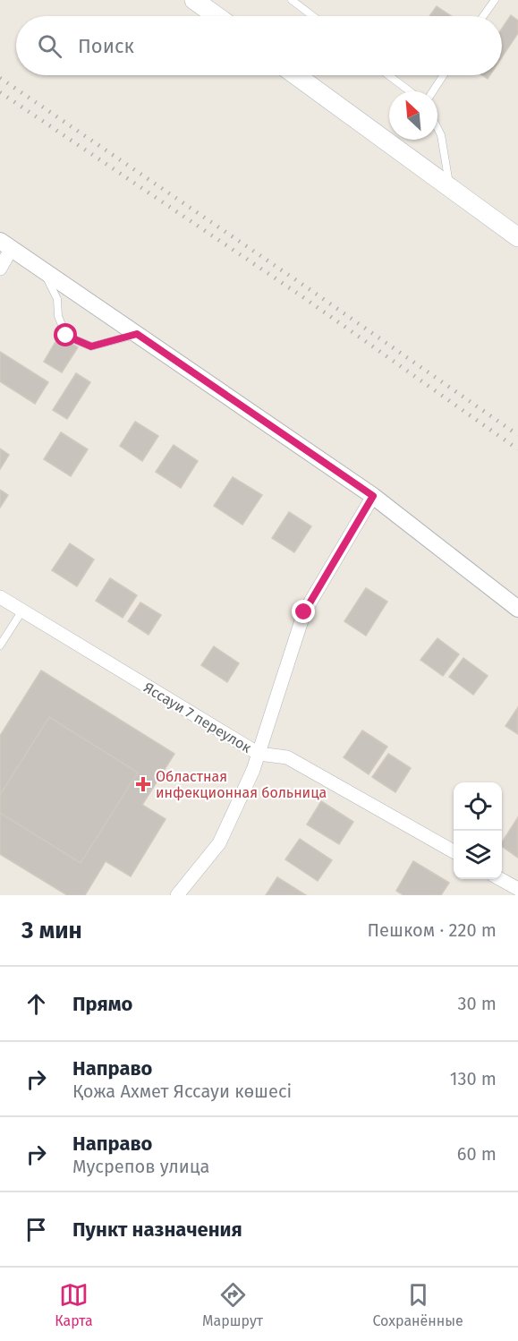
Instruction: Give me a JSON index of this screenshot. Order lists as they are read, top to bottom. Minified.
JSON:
{"streets":{"street":["Яссауи 7 переулок"]},"places":{"health":["Областная инфекционная больница"]},"north":"top left","page":{"search":"Поиск","heading":["3 мин","Пешком · 220 m"],"list":[["Прямо","30 m"],["Направо","Қожа Ахмет Яссауи көшесі","130 m"],["Направо","Мусрепов улица","60 m"],"Пункт назначения"],"nav":["Карта","Маршрут","Сохранённые"]}}
